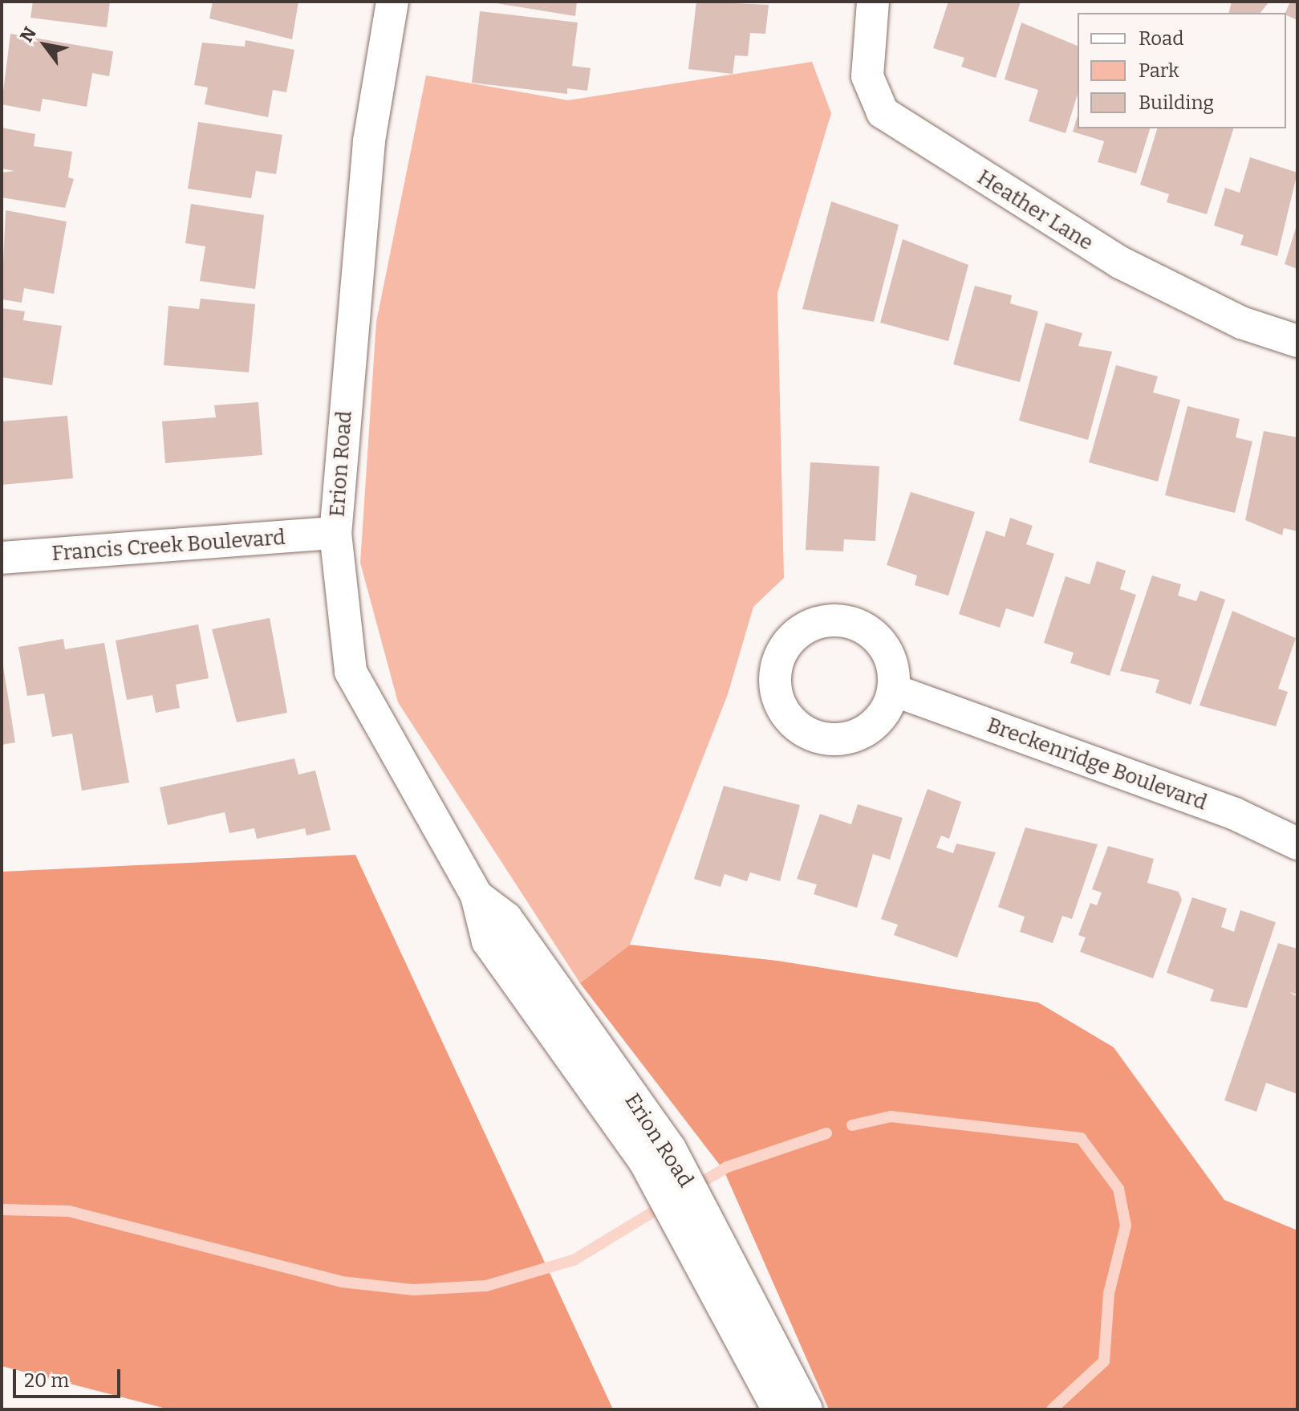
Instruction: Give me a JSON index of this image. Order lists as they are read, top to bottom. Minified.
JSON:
{"streets":{"street":["Heather Lane","Erion Road","Francis Creek Boulevard","Breckenridge Boulevard"]},"crossings":[["Erion Road","Francis Creek Boulevard"]],"legend":["Road","Park","Building"],"scale_bar":"20 m","north":"top left"}
